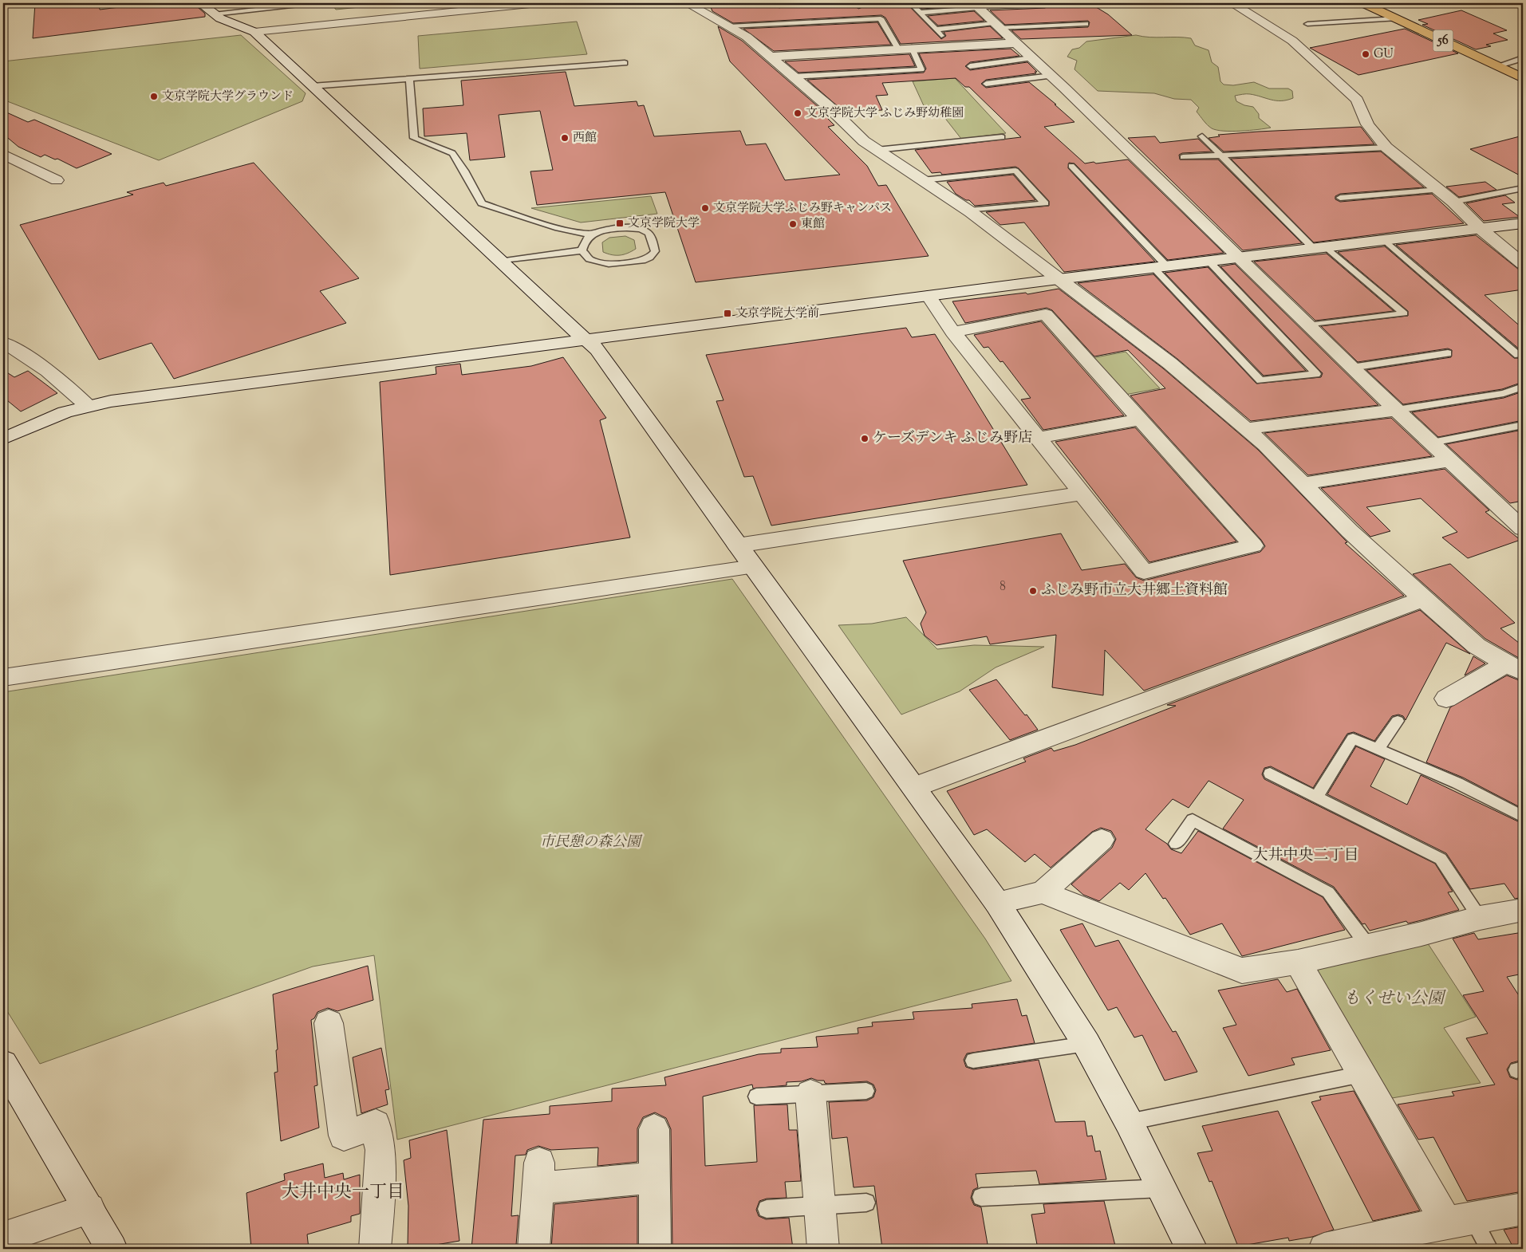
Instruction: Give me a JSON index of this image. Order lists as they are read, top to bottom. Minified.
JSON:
{"streets":{"main road":["56"]},"districts":["大井中央二丁目","大井中央一丁目"],"parks":["市民憩の森公園","もくせい公園"],"places":{"other":["GU","文京学院大学グラウンド","文京学院大学 ふじみ野幼稚園","西館","文京学院大学ふじみ野キャンパス","東館","ケーズデンキ ふじみ野店","ふじみ野市立大井郷土資料館"],"transit":["文京学院大学","文京学院大学前"]},"house_numbers":["8"]}
